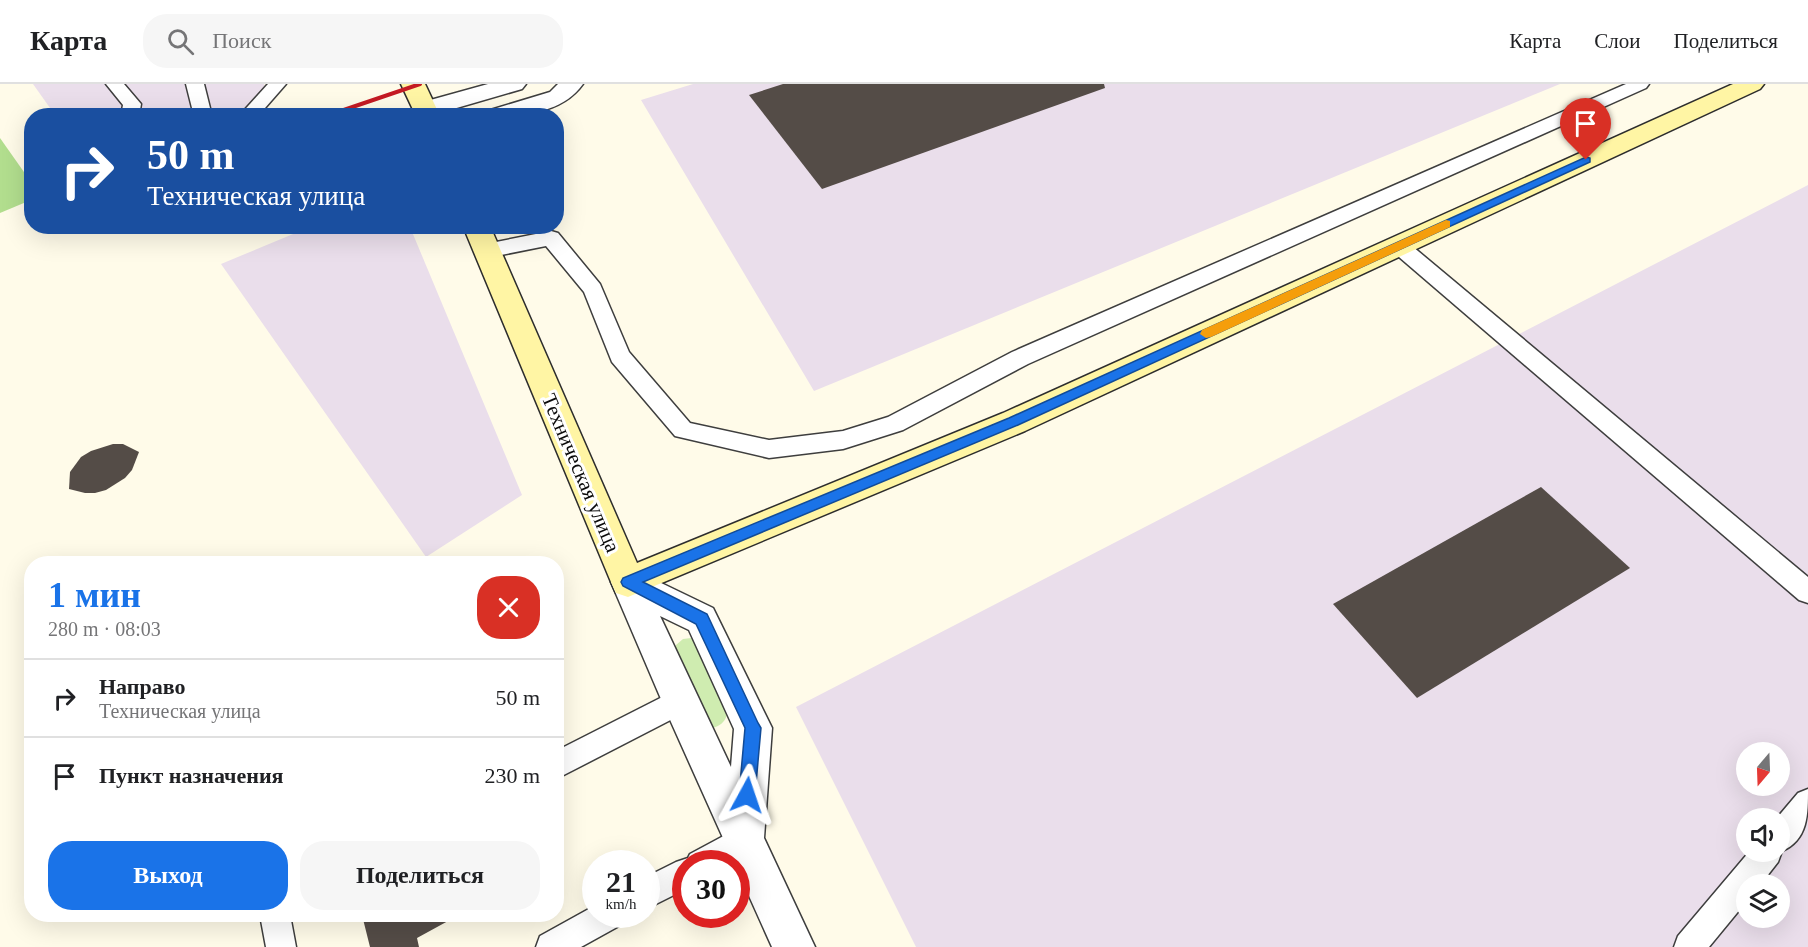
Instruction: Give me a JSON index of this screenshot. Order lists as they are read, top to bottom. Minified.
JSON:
{"streets":{"street":["Техническая улица"]},"north":"bottom","page":{"header":"Карта","search":"Поиск","nav":["Карта","Слои","Поделиться"],"turn":["50 m","Техническая улица"],"heading":["1 мин","280 m · 08:03"],"list":[{"name":"Направо","note":"Техническая улица","value":"50 m"},{"name":"Пункт назначения","value":"230 m"}],"buttons":["Выход","Поделиться"],"speed":"21 km/h","limit":"30"}}
